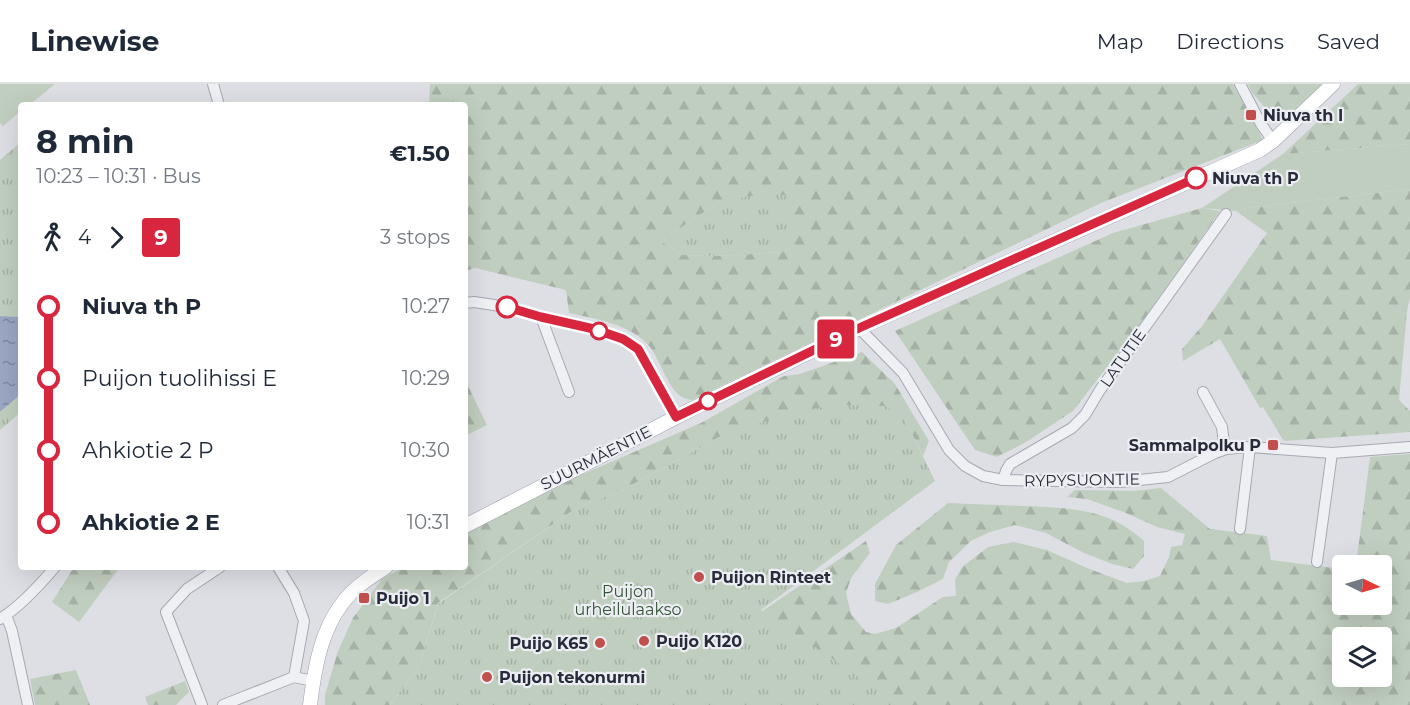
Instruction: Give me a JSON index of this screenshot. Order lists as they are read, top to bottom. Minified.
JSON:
{"streets":{"main road":["SUURMÄENTIE"],"street":["LATUTIE","RYPYSUONTIE"]},"crossings":[["LATUTIE","RYPYSUONTIE"],["SUURMÄENTIE","RYPYSUONTIE"]],"parks":["Puijon urheilulaakso"],"places":{"transit":["Niuva th I","Sammalpolku P","Puijo 1"],"other":["Niuva th P","Puijon Rinteet","Puijo K120","Puijo K65","Puijon tekonurmi"]},"lines":["bus line 9"],"north":"right","page":{"header":"Linewise","nav":["Map","Directions","Saved"],"on_map":"9","heading":["8 min","10:23 – 10:31 · Bus","€1.50"],"legs":["4","9","3 stops"],"list":[{"name":"Niuva th P","value":"10:27"},{"name":"Puijon tuolihissi E","value":"10:29"},{"name":"Ahkiotie 2 P","value":"10:30"},{"name":"Ahkiotie 2 E","value":"10:31"}]}}
